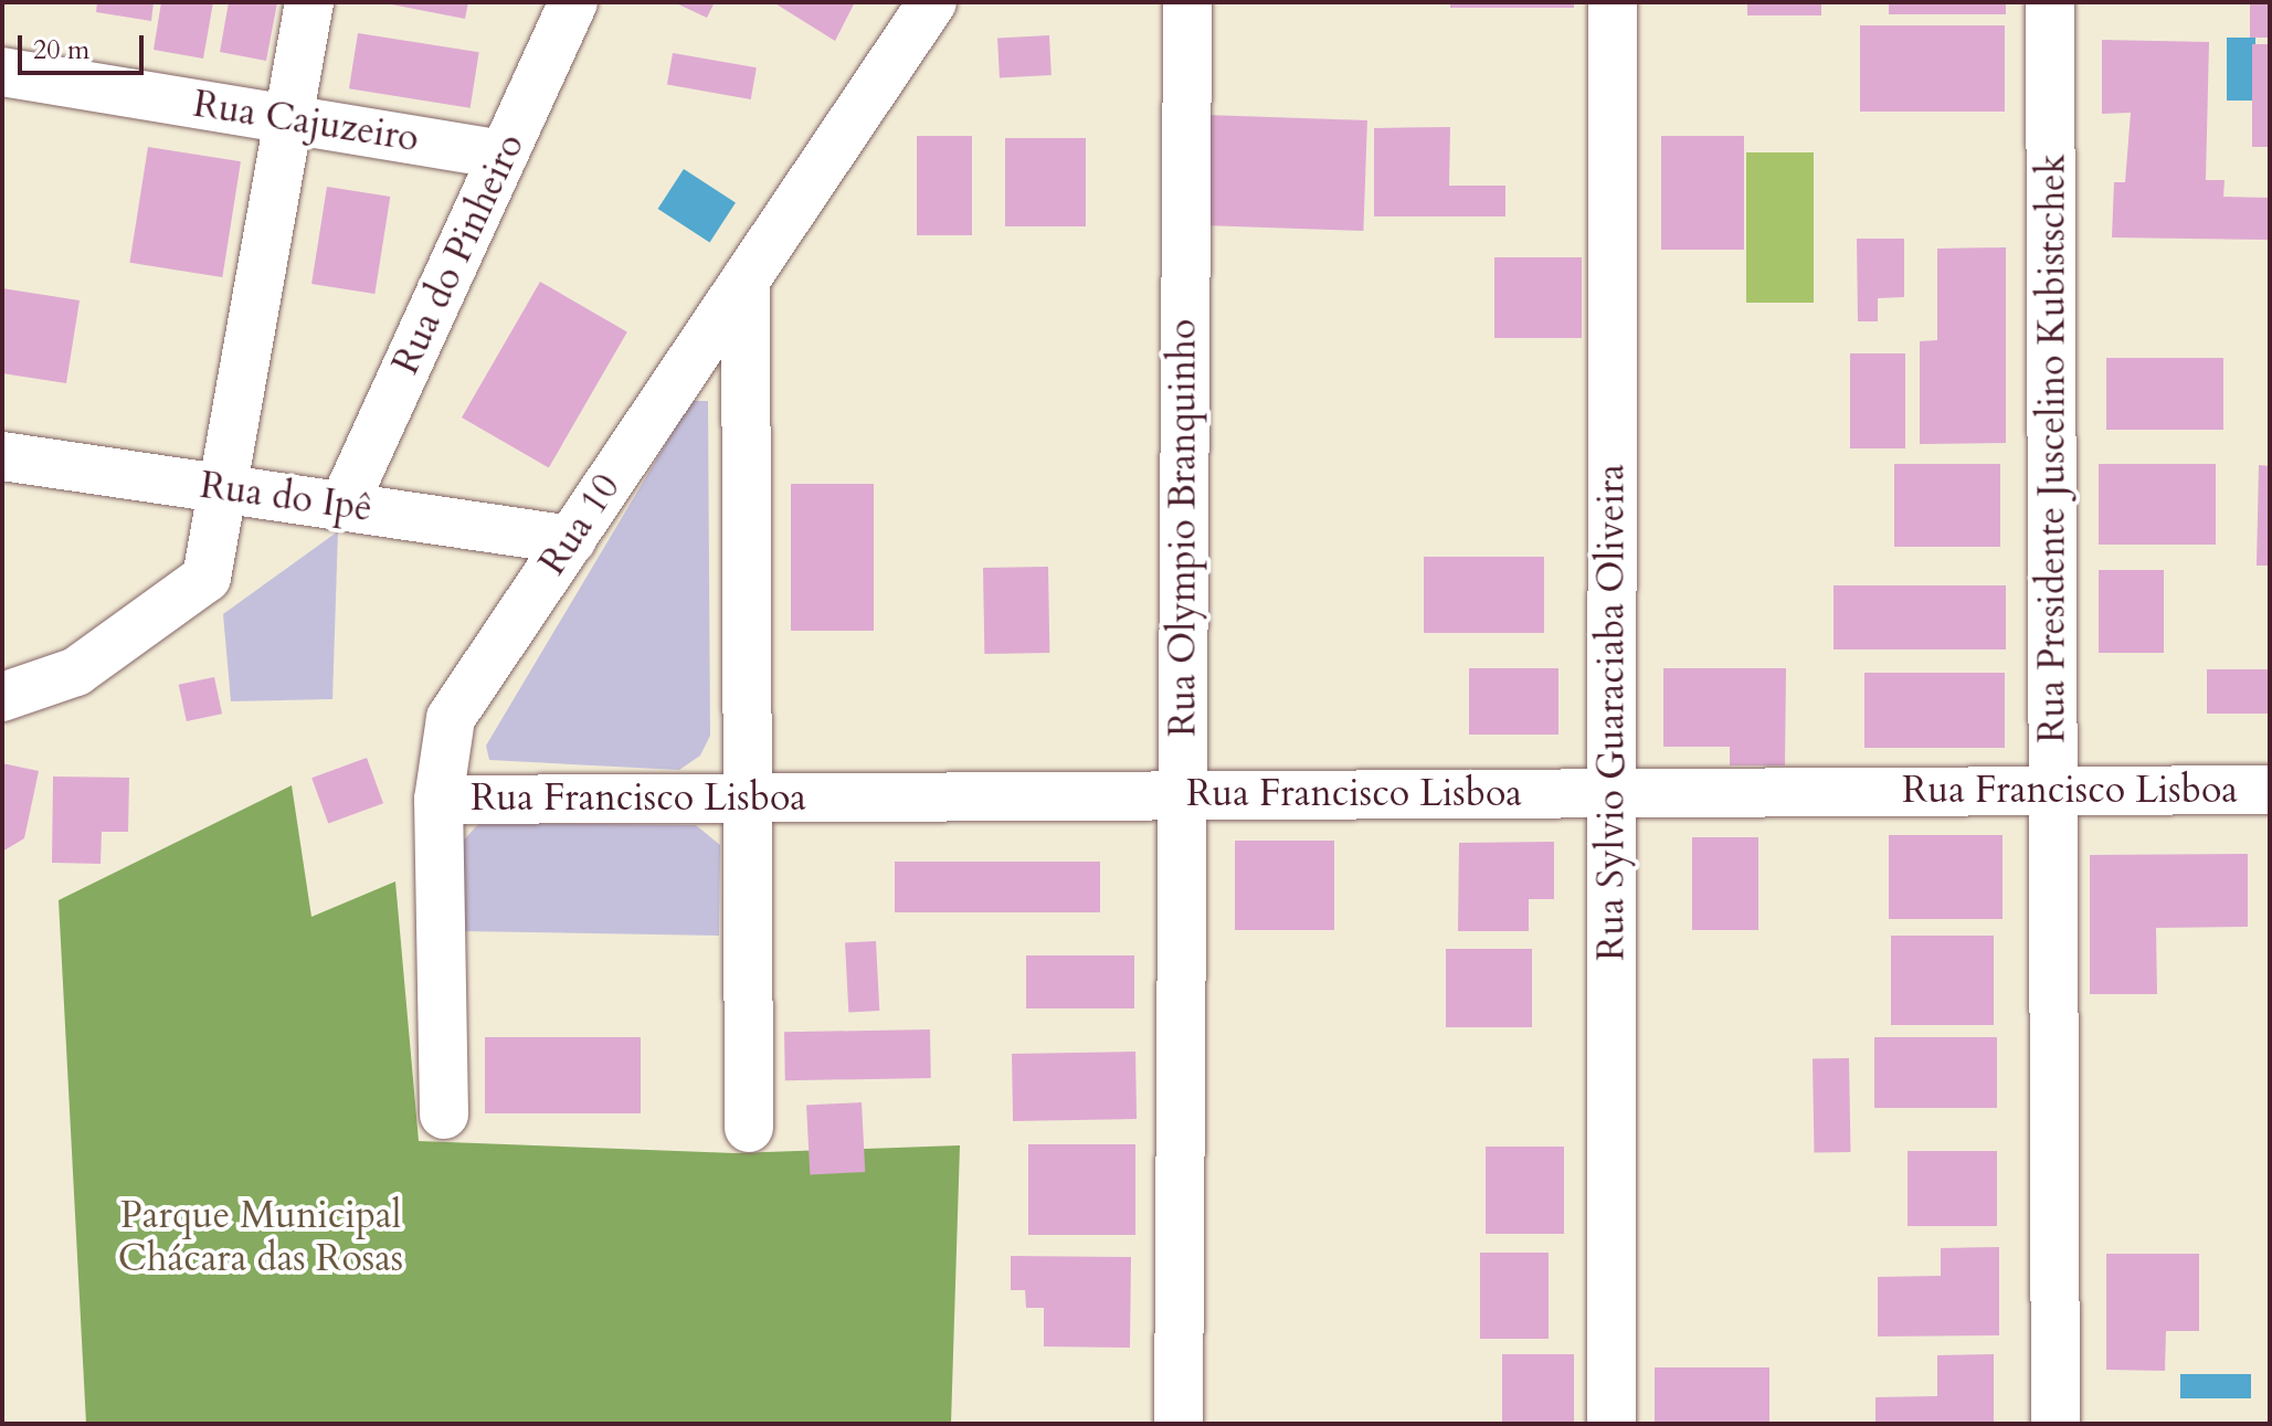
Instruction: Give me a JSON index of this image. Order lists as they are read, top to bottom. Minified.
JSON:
{"streets":{"street":["Rua Cajuzeiro","Rua do Pinheiro","Rua Presidente Juscelino Kubistschek","Rua do Ipê","Rua 10","Rua Olympio Branquinho","Rua Sylvio Guaraciaba Oliveira","Rua Francisco Lisboa"]},"crossings":[["Rua Cajuzeiro","Rua do Pinheiro"],["Rua do Pinheiro","Rua do Ipê"],["Rua Presidente Juscelino Kubistschek","Rua Francisco Lisboa"],["Rua do Ipê","Rua 10"],["Rua 10","Rua Francisco Lisboa"],["Rua Olympio Branquinho","Rua Francisco Lisboa"],["Rua Sylvio Guaraciaba Oliveira","Rua Francisco Lisboa"]],"parks":["Parque Municipal Chácara das Rosas"],"scale_bar":"20 m"}
